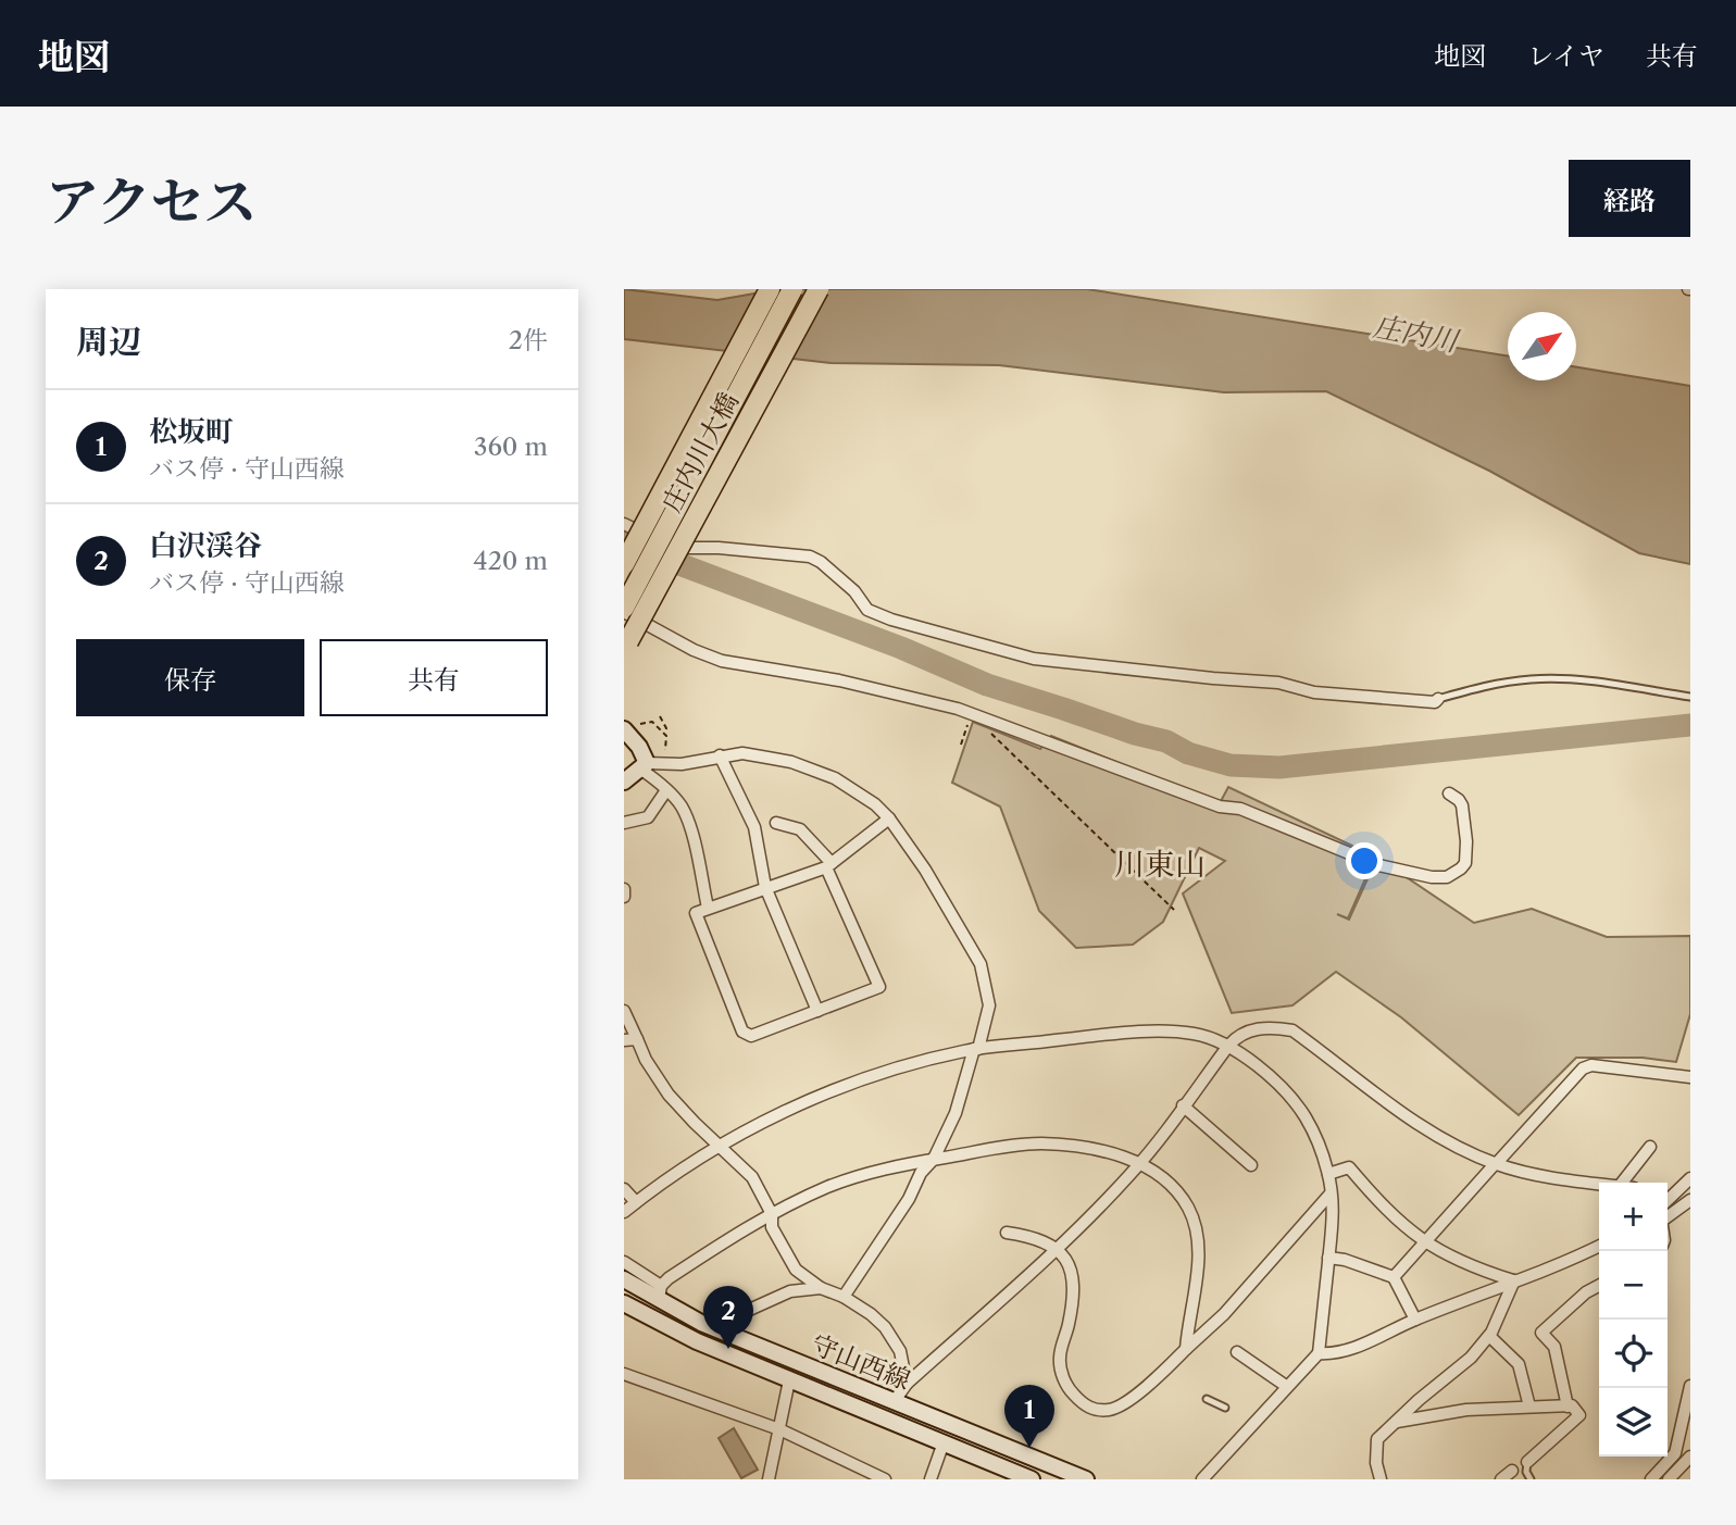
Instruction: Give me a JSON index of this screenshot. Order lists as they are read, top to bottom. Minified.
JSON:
{"streets":{"highway":["庄内川大橋"],"main road":["守山西線"]},"districts":["川東山"],"water":["庄内川"],"north":"top right","page":{"header":"地図","nav":["地図","レイヤ","共有"],"title":"アクセス","buttons":["経路",["保存","共有"]],"heading":["周辺","2件"],"list":[{"mark":"1","name":"松坂町","note":"バス停 · 守山西線","value":"360 m"},{"mark":"2","name":"白沢渓谷","note":"バス停 · 守山西線","value":"420 m"}],"map_buttons":["+","−"],"pins":["2","1"]}}
